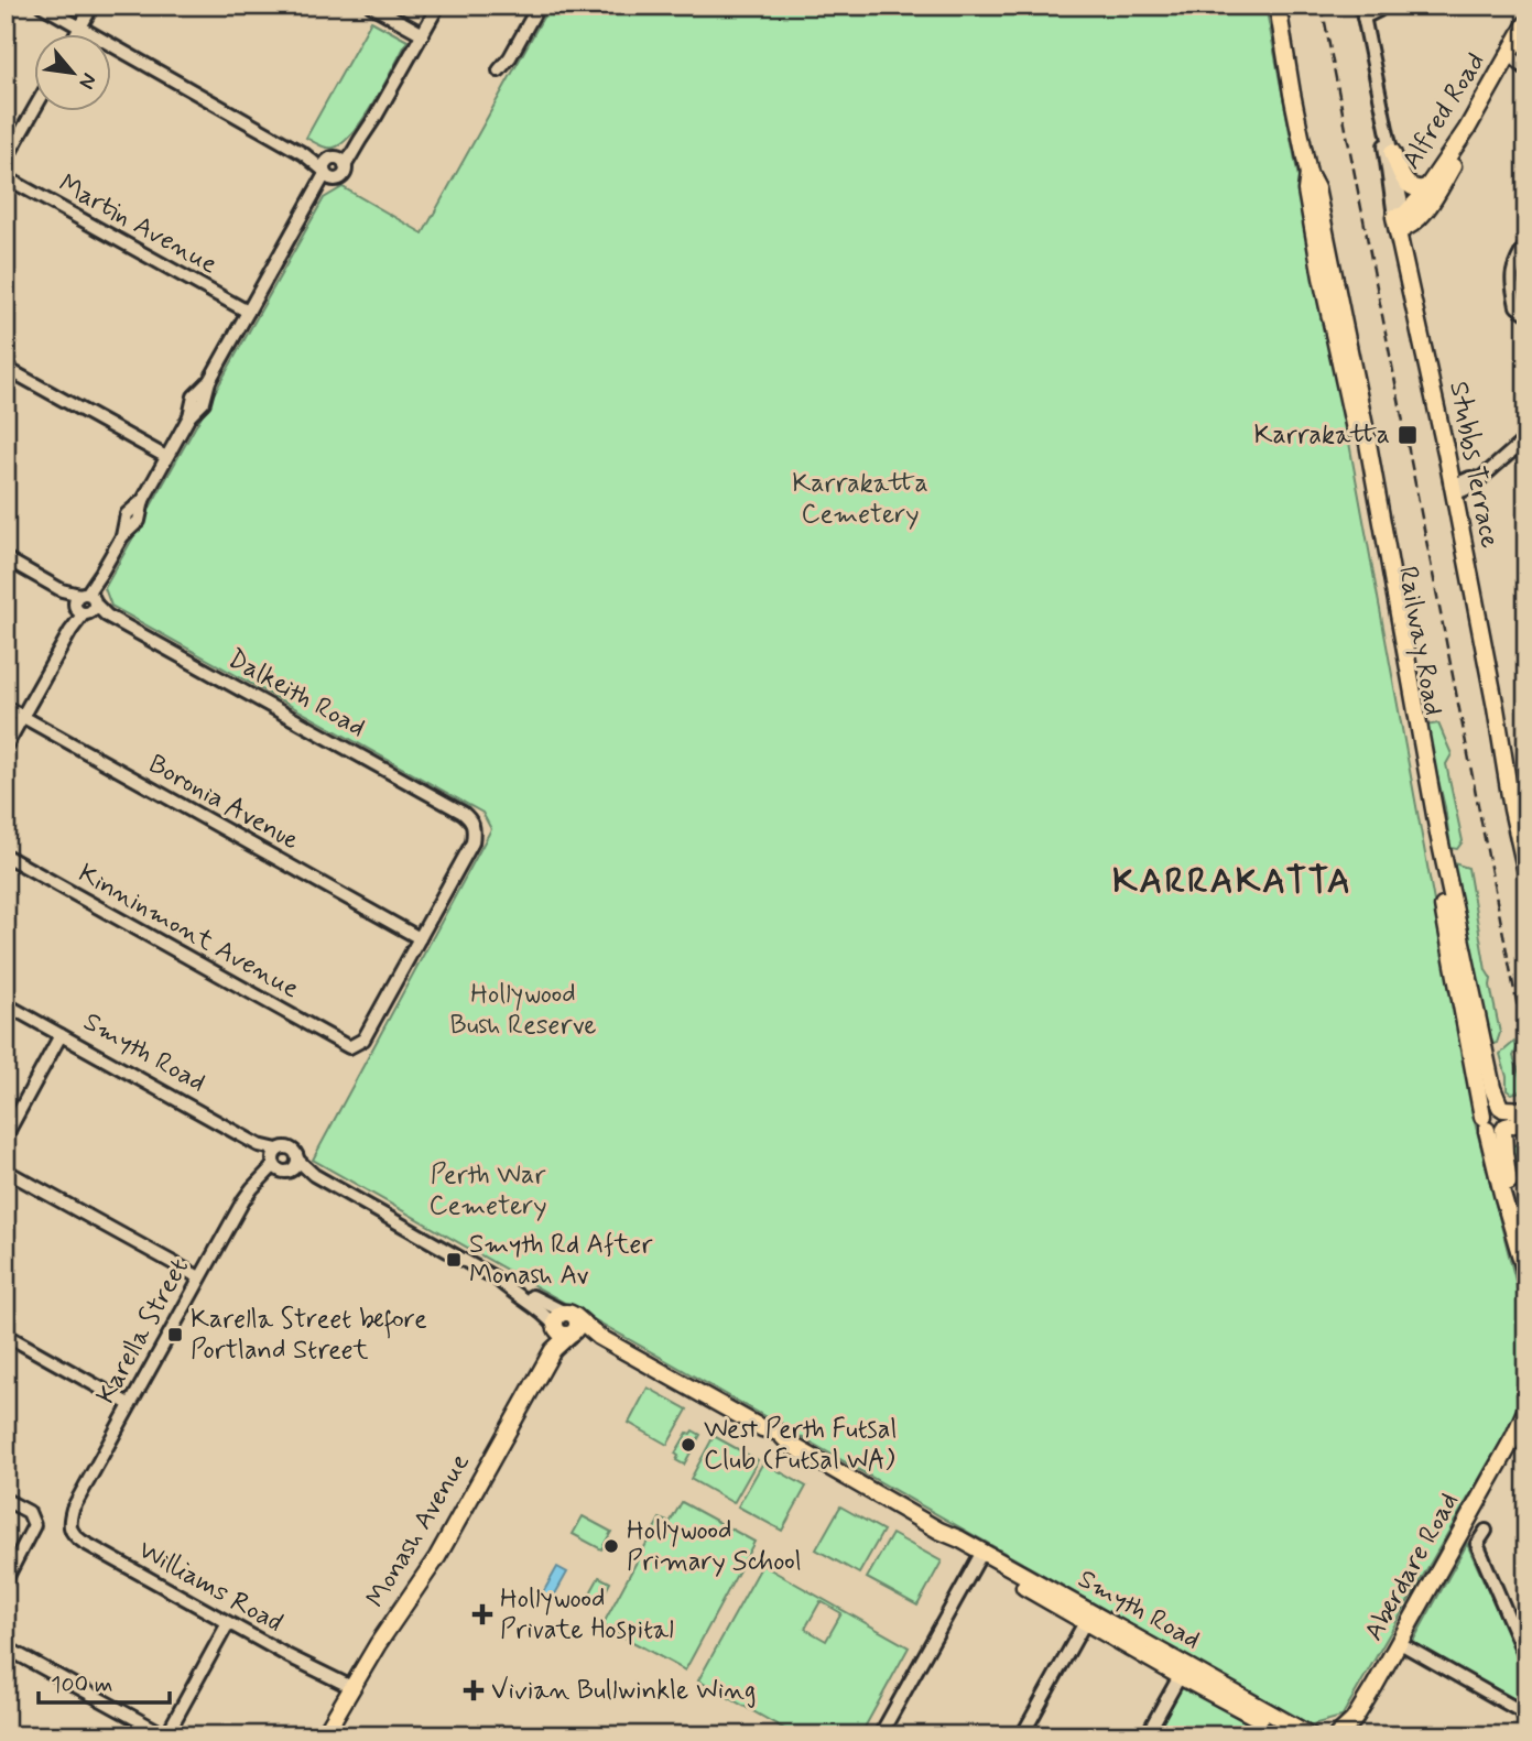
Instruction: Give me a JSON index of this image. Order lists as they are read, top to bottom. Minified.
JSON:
{"streets":{"main road":["Alfred Road","Stubbs Terrace","Railway Road","Smyth Road","Monash Avenue","Aberdare Road"],"street":["Martin Avenue","Dalkeith Road","Boronia Avenue","Kinninmont Avenue","Karella Street","Williams Road"]},"crossings":[["Alfred Road","Stubbs Terrace"],["Dalkeith Road","Boronia Avenue"],["Dalkeith Road","Kinninmont Avenue"],["Boronia Avenue","Kinninmont Avenue"],["Smyth Road","Karella Street"],["Smyth Road","Monash Avenue"],["Karella Street","Williams Road"],["Monash Avenue","Williams Road"]],"districts":["KARRAKATTA"],"parks":["Karrakatta Cemetery","Hollywood Bush Reserve","Perth War Cemetery"],"places":{"transit":["Karrakatta","Smyth Rd After Monash Av","Karella Street before Portland Street"],"other":["West Perth Futsal Club (Futsal WA)","Hollywood Primary School"],"health":["Hollywood Private Hospital","Vivian Bullwinkle Wing"]},"scale_bar":"100 m","north":"bottom right"}
